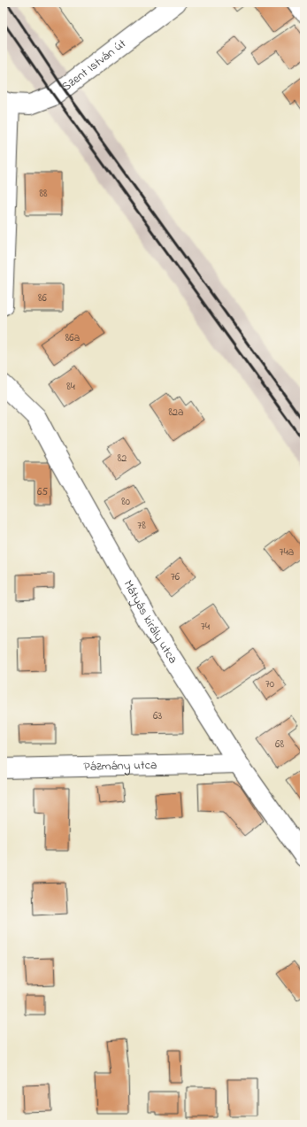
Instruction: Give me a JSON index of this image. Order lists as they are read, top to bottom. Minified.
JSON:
{"streets":{"street":["Szent István út","Mátyás király utca","Pázmány utca"]},"crossings":[["Mátyás király utca","Pázmány utca"]],"house_numbers":["88","86","86a","84","82a","82","65","80","78","74a","76","74","70","63","68"]}
